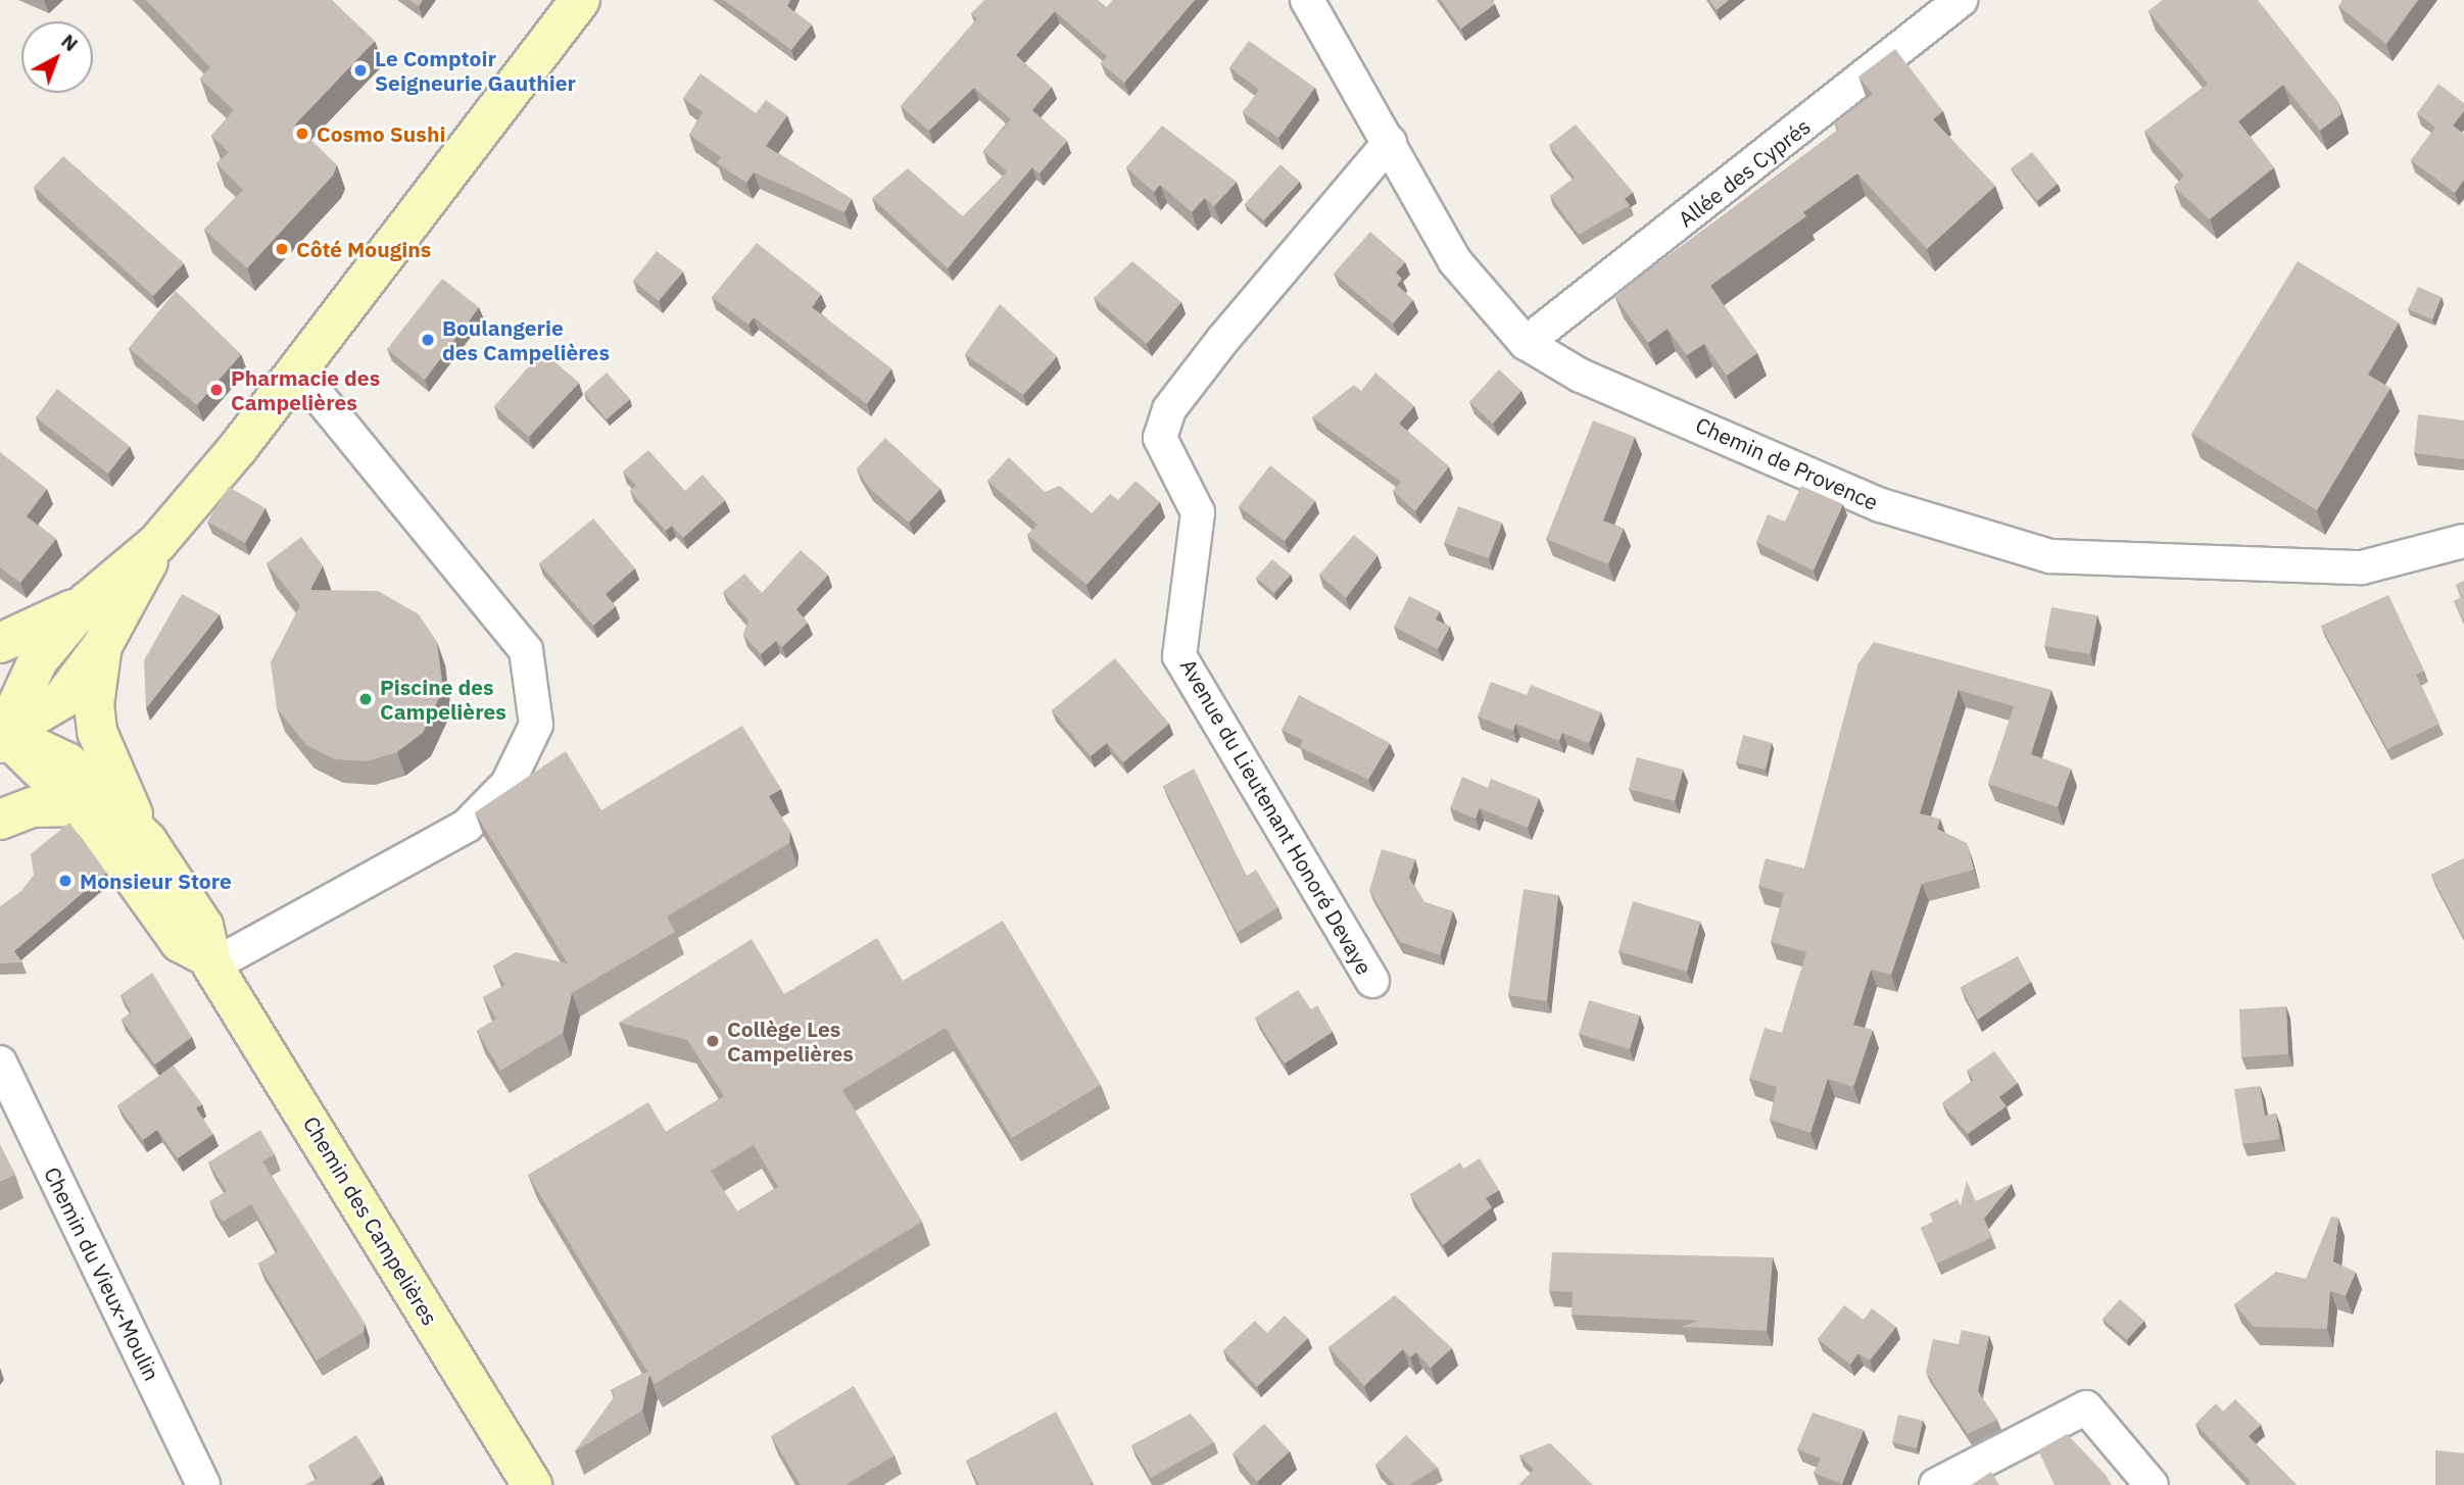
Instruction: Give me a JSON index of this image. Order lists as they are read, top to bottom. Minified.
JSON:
{"streets":{"main road":["Chemin des Campelières"],"street":["Allée des Cyprés","Chemin de Provence","Avenue du Lieutenant Honoré Devaye","Chemin du Vieux-Moulin"]},"crossings":[["Allée des Cyprés","Chemin de Provence"],["Chemin de Provence","Avenue du Lieutenant Honoré Devaye"]],"places":["Le Comptoir Seigneurie Gauthier","Cosmo Sushi","Côté Mougins","Boulangerie des Campelières","Pharmacie des Campelières","Piscine des Campelières","Monsieur Store","Collège Les Campelières"],"north":"top right"}
